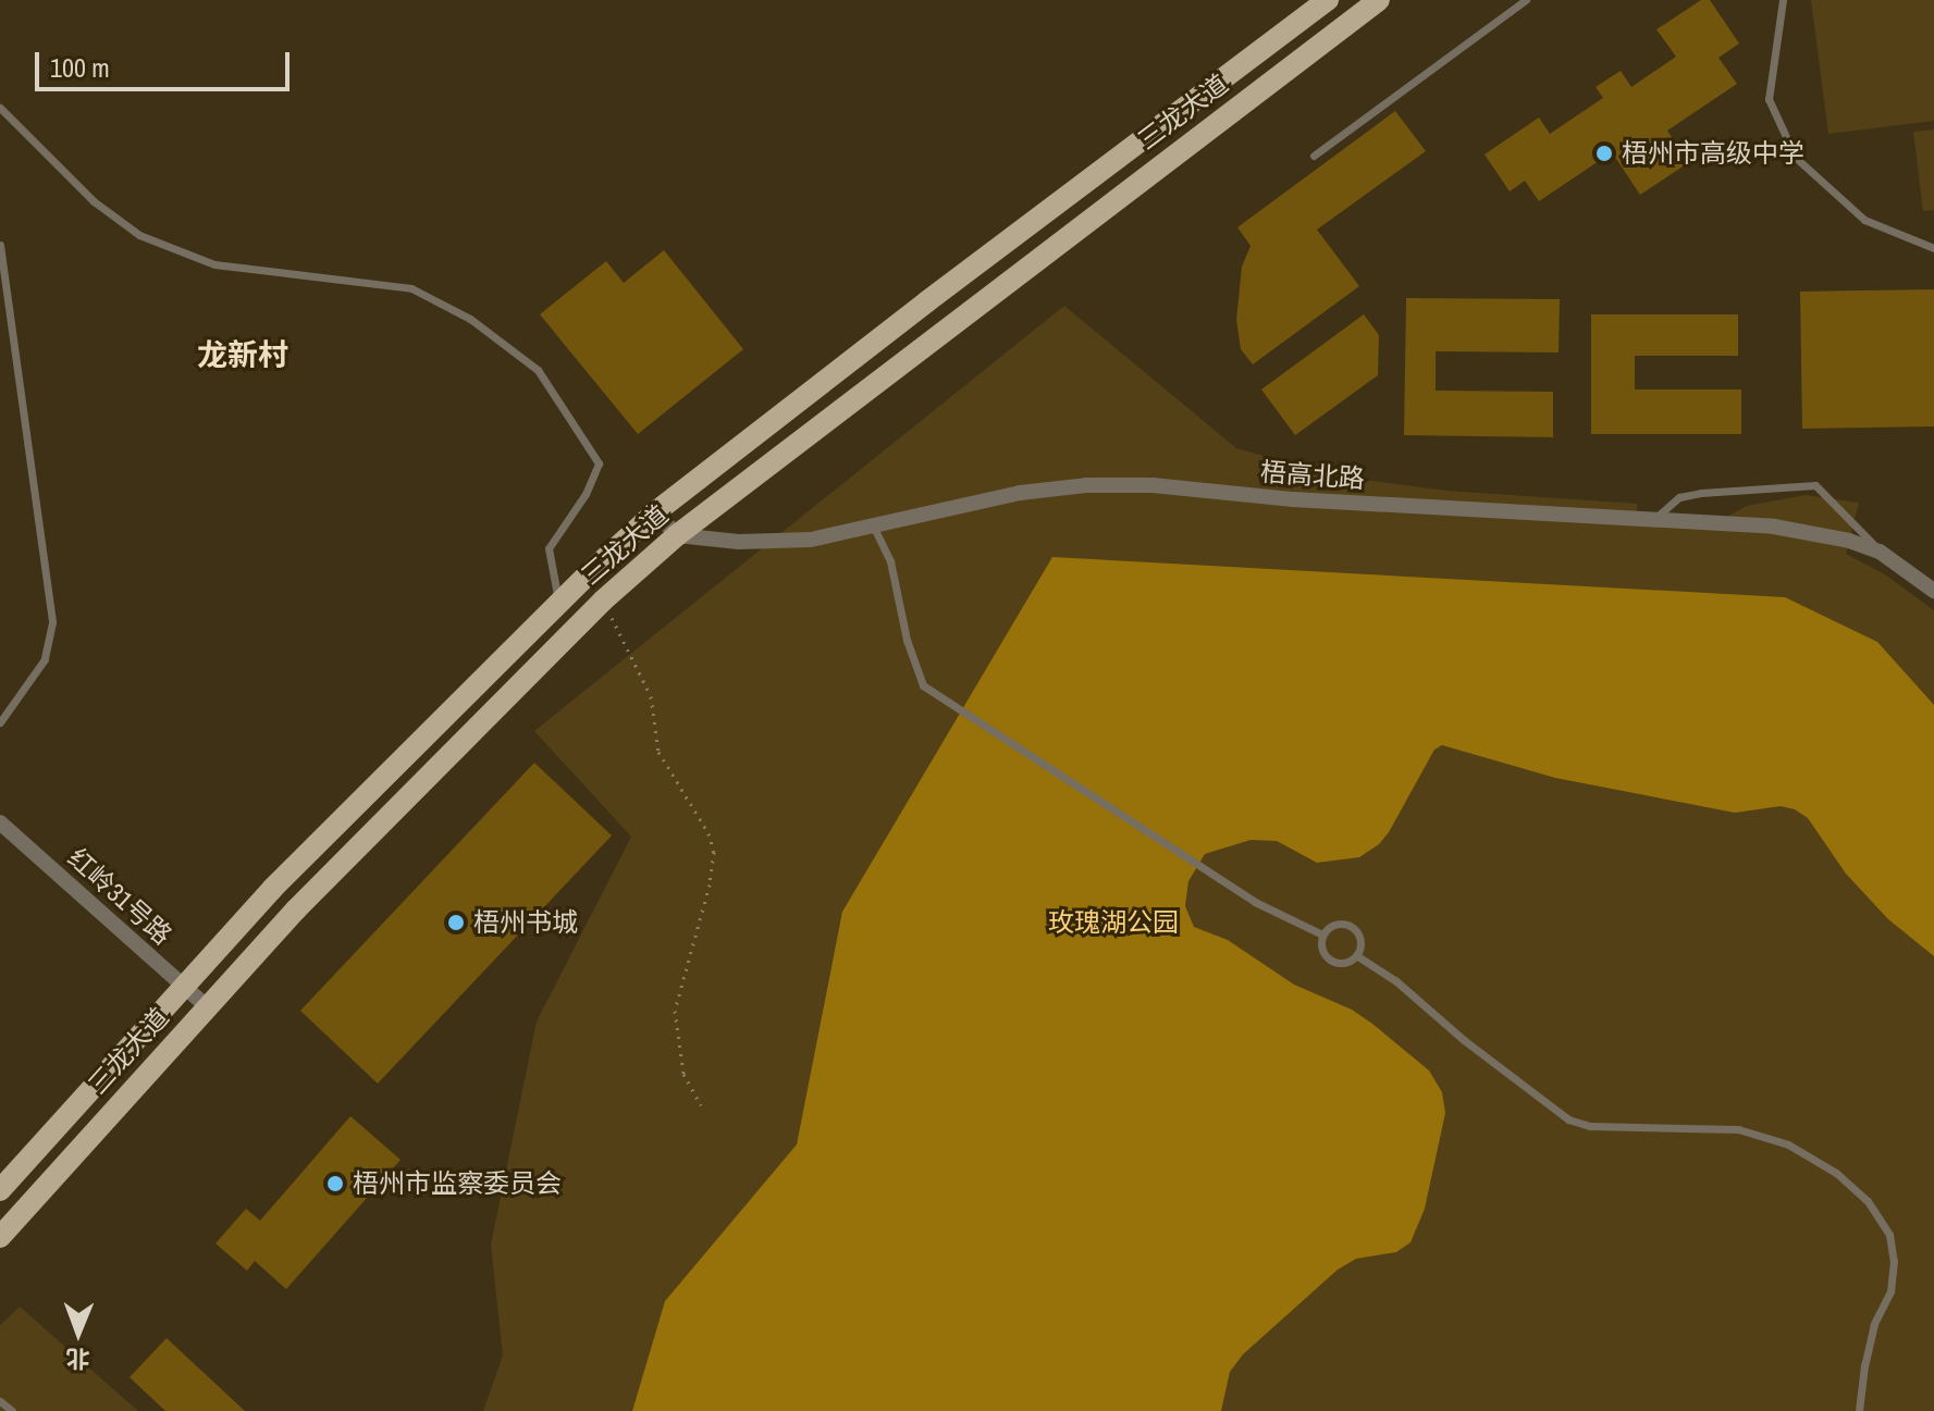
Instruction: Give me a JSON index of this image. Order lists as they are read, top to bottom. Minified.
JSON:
{"streets":{"main road":["三龙大道"],"street":["梧高北路","红岭31号路"]},"crossings":[["三龙大道","梧高北路"],["三龙大道","红岭31号路"]],"districts":["龙新村"],"parks":["玫瑰湖公园"],"places":["梧州市高级中学","梧州书城","梧州市监察委员会"],"scale_bar":"100 m","north":"bottom"}
